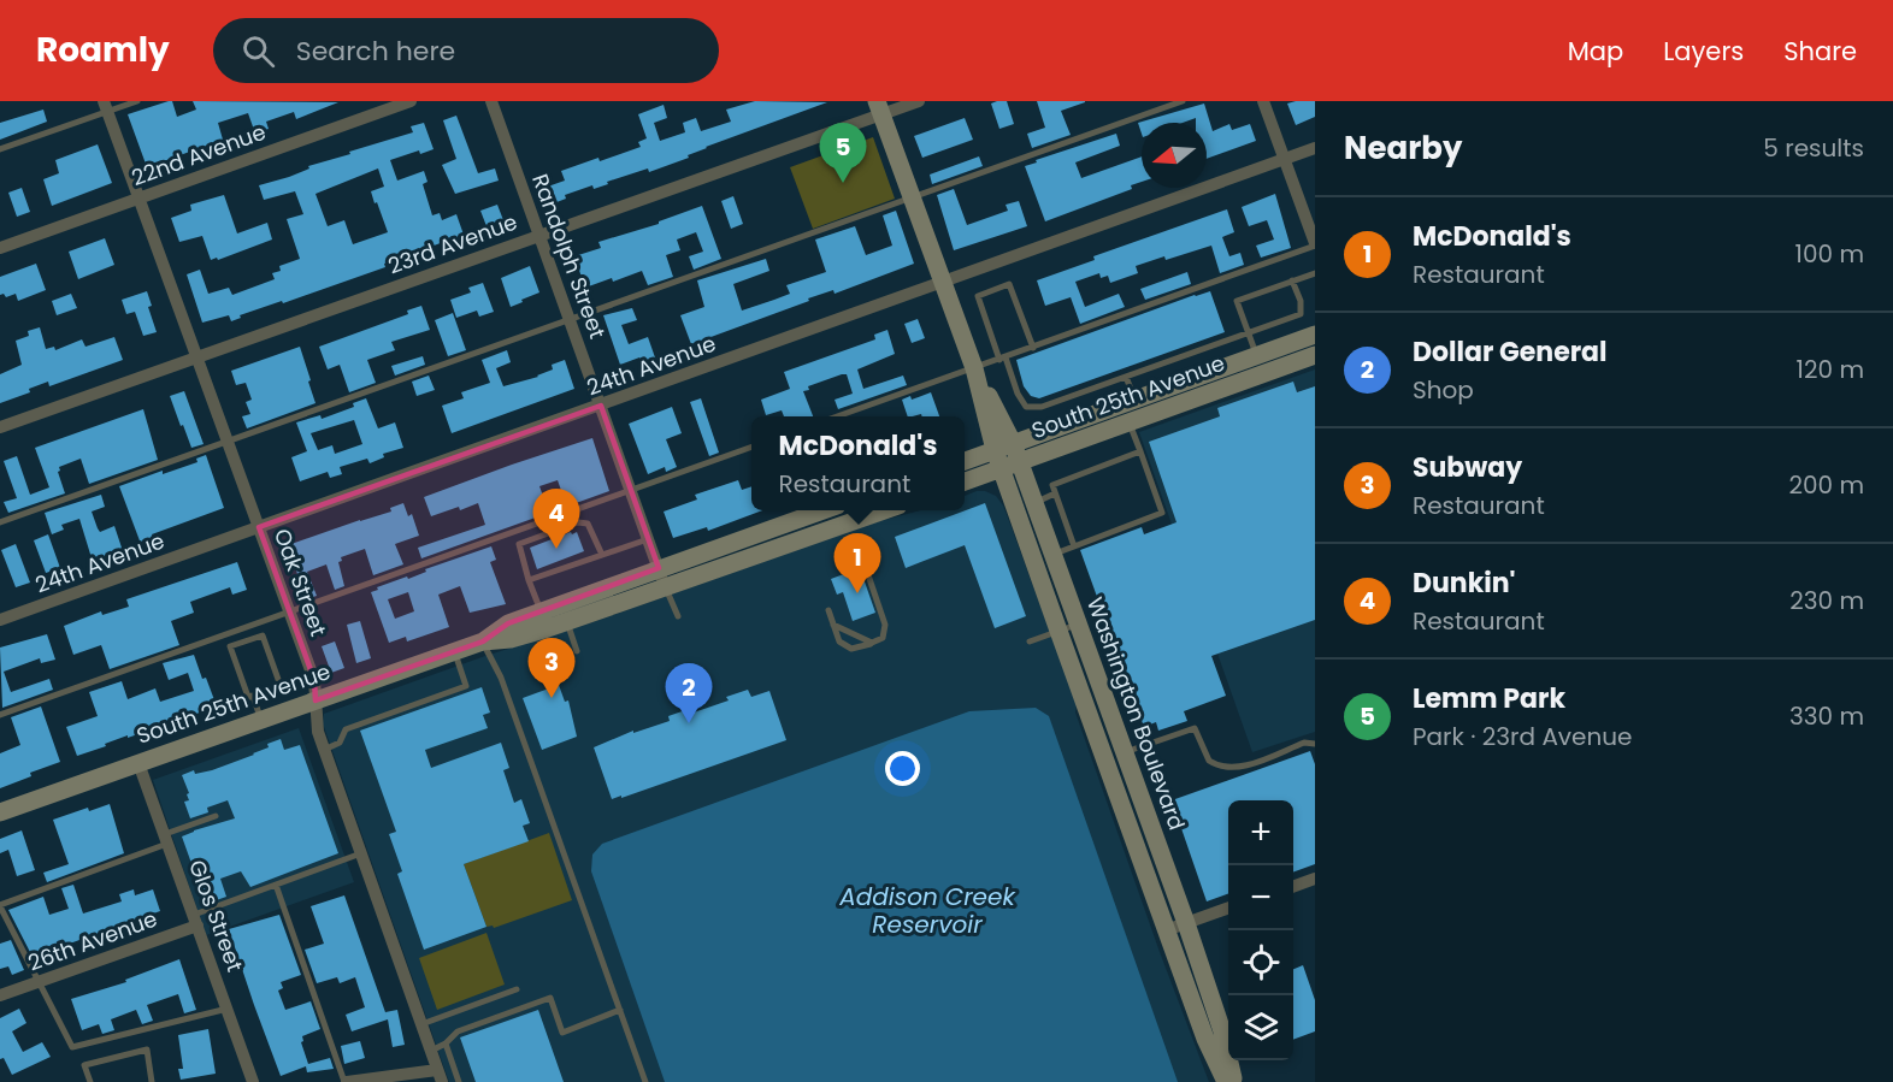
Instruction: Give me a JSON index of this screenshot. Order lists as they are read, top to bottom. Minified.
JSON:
{"streets":{"main road":["South 25th Avenue","Washington Boulevard"],"street":["22nd Avenue","23rd Avenue","Randolph Street","24th Avenue","Oak Street","Glos Street","26th Avenue"]},"crossings":[["22nd Avenue","Oak Street"],["23rd Avenue","Randolph Street"],["23rd Avenue","Oak Street"],["23rd Avenue","Washington Boulevard"],["Randolph Street","24th Avenue"],["Randolph Street","South 25th Avenue"],["24th Avenue","Oak Street"],["24th Avenue","Washington Boulevard"],["South 25th Avenue","Oak Street"],["South 25th Avenue","Washington Boulevard"],["South 25th Avenue","Glos Street"],["Glos Street","26th Avenue"]],"water":["Addison Creek Reservoir"],"north":"left","page":{"header":"Roamly","search":"Search here","nav":["Map","Layers","Share"],"heading":["Nearby","5 results"],"pins":["5","4","1","3","2"],"list":[{"mark":"1","name":"McDonald's","note":"Restaurant","value":"100 m"},{"mark":"2","name":"Dollar General","note":"Shop","value":"120 m"},{"mark":"3","name":"Subway","note":"Restaurant","value":"200 m"},{"mark":"4","name":"Dunkin'","note":"Restaurant","value":"230 m"},{"mark":"5","name":"Lemm Park","note":"Park · 23rd Avenue","value":"330 m"}],"popup":["McDonald's","Restaurant"],"map_buttons":["+","−"]}}
